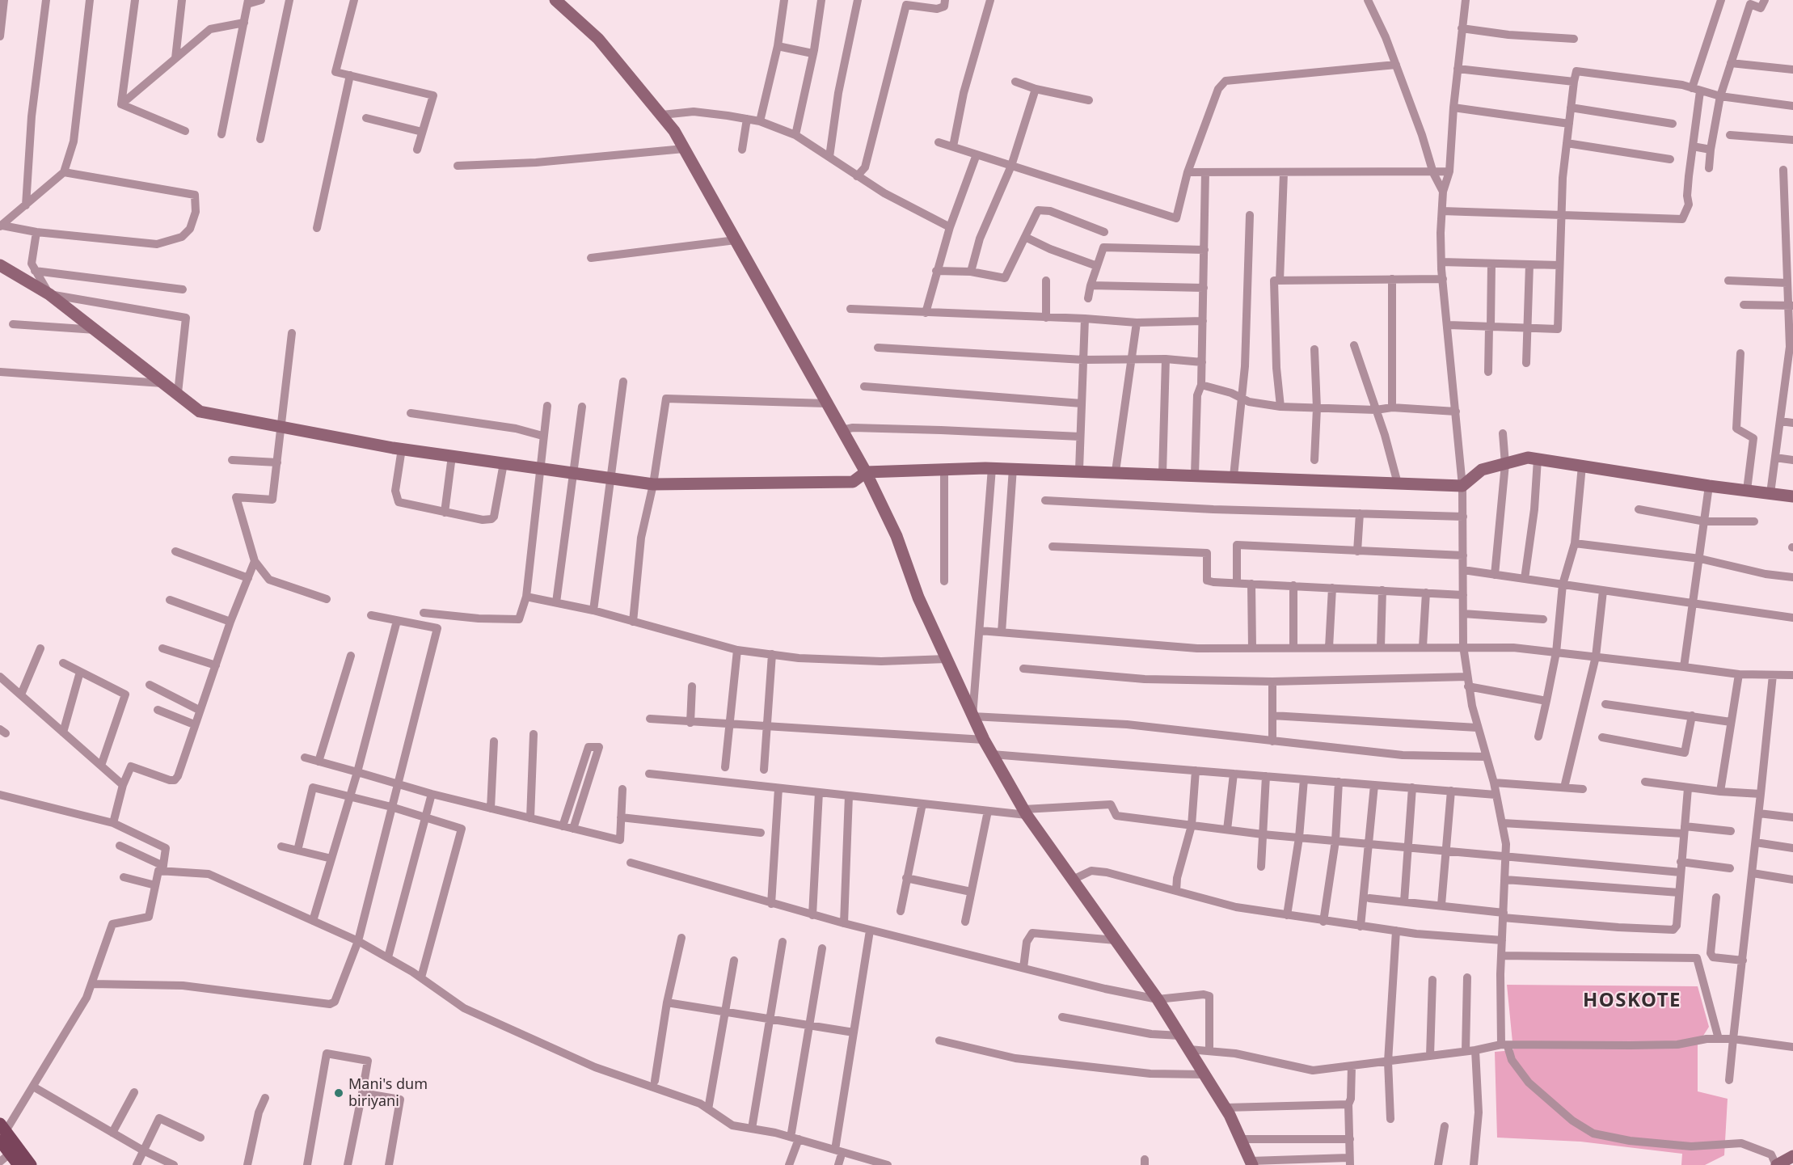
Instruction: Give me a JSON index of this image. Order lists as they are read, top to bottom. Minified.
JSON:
{"districts":["HOSKOTE"],"places":["Mani's dum biriyani"]}
